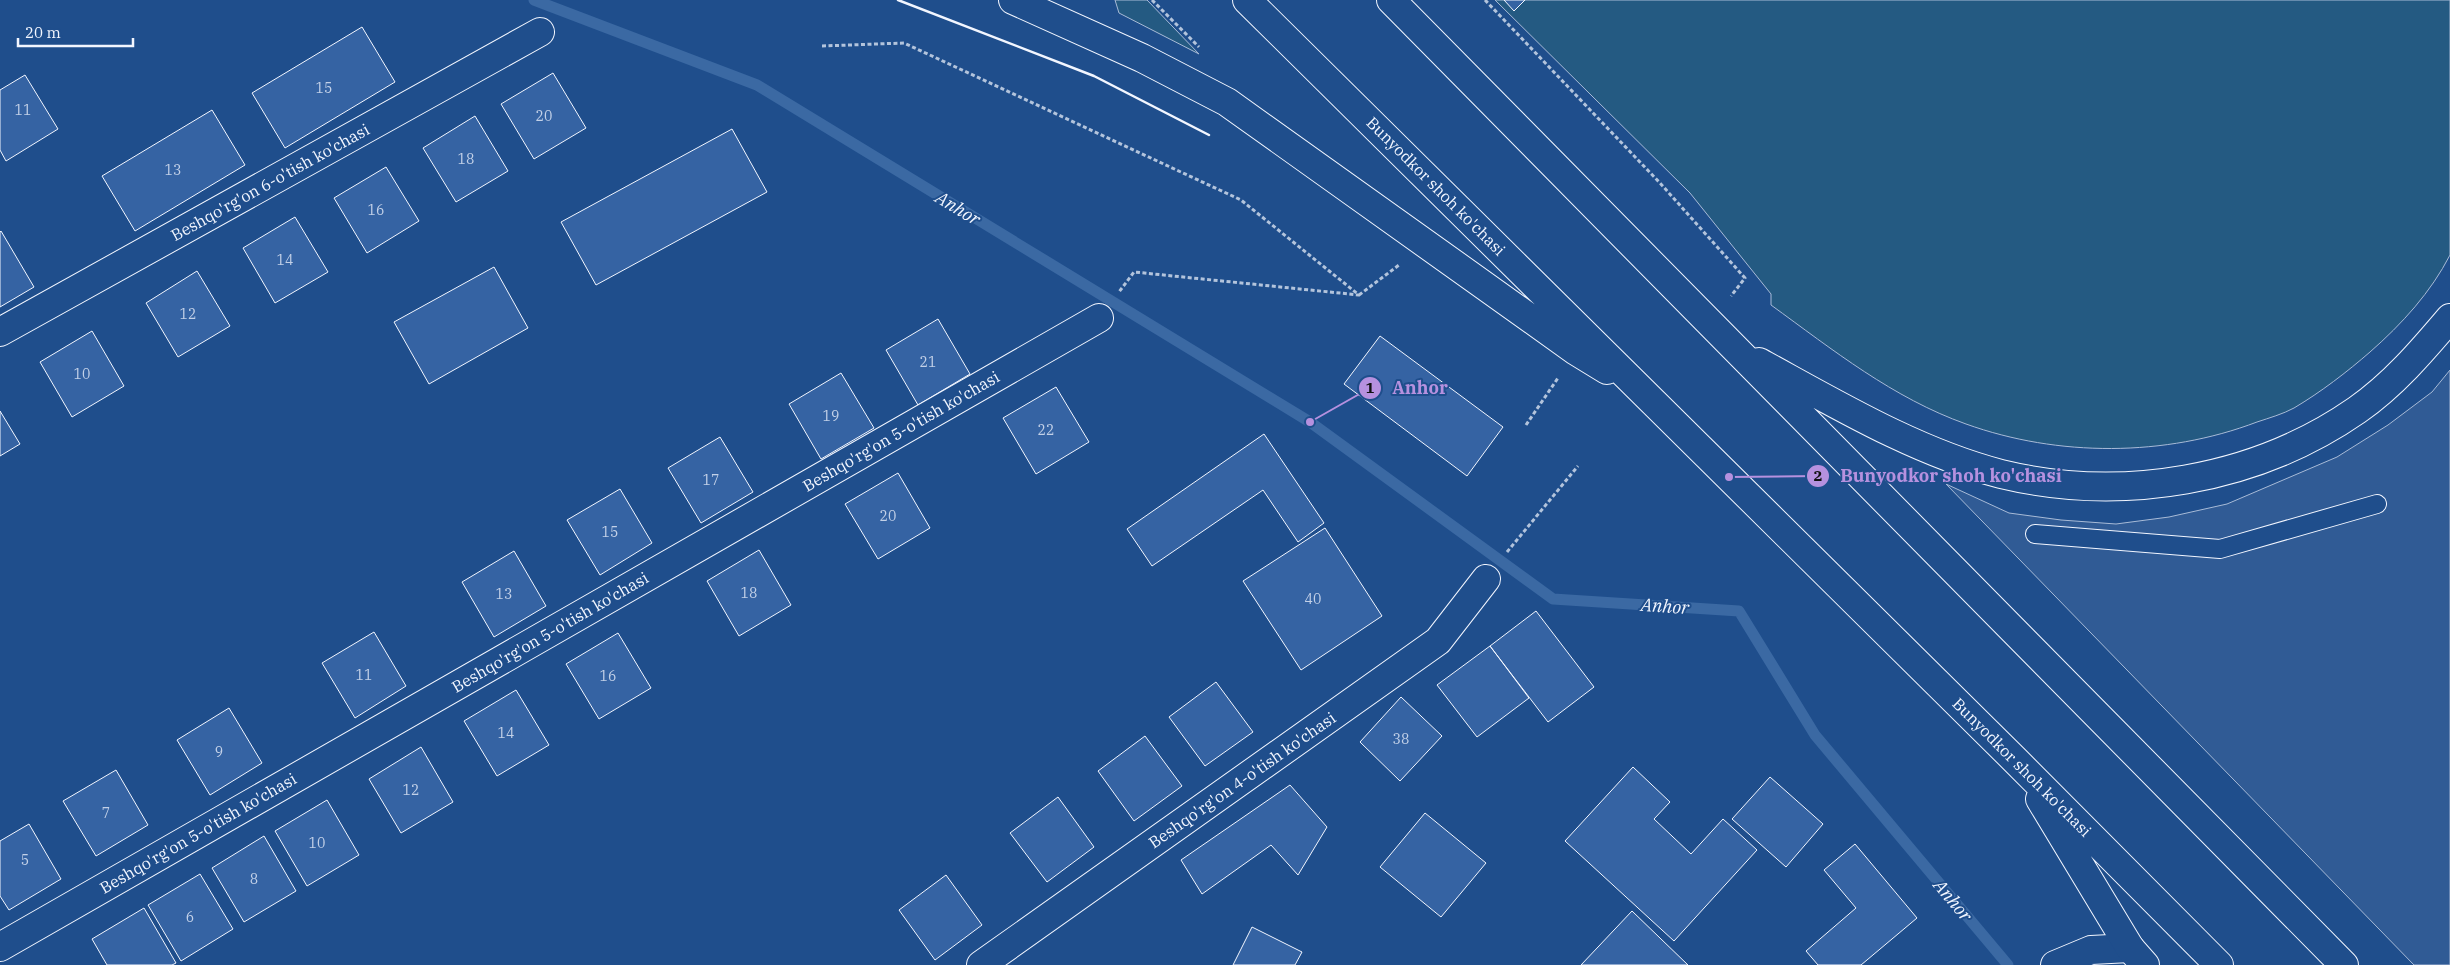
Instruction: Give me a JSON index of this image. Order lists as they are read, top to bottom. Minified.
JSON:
{"streets":{"main road":["Beshqo'rg'on 6-o'tish ko'chasi","Bunyodkor shoh ko'chasi","Beshqo'rg'on 5-o'tish ko'chasi","Beshqo'rg'on 4-o'tish ko'chasi"]},"water":["Anhor"],"places":["Anhor","Bunyodkor shoh ko'chasi"],"house_numbers":["15","11","20","18","13","16","14","12","21","10","19","22","17","20","15","18","13","40","11","16","14","38","9","12","7","10","5","8","6"],"scale_bar":"20 m"}
